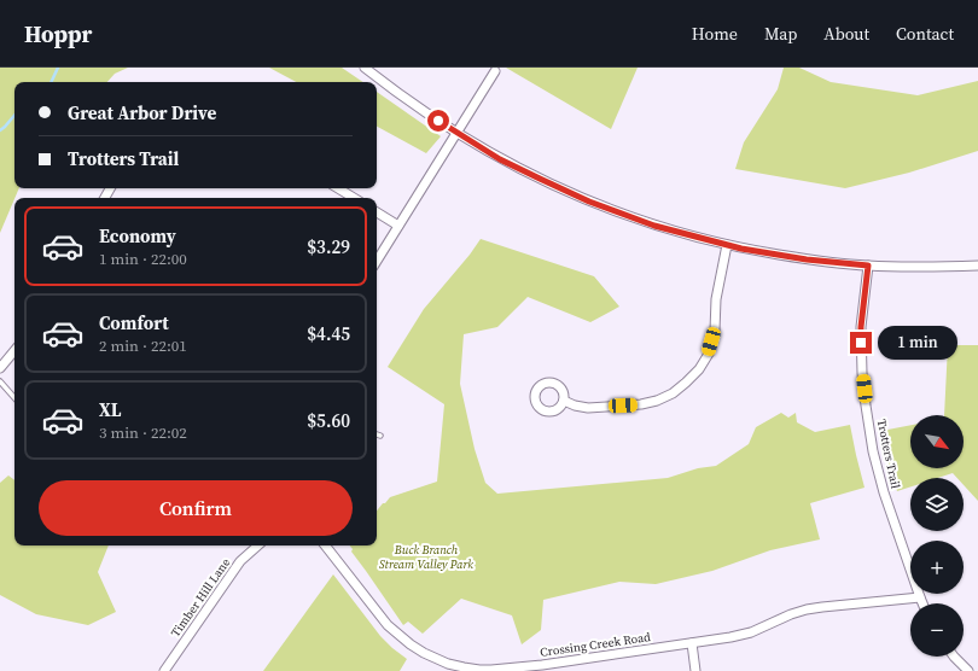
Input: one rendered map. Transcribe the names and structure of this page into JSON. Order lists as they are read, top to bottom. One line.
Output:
{"streets":{"street":["Trotters Trail","Timber Hill Lane","Crossing Creek Road"]},"crossings":[["Trotters Trail","Crossing Creek Road"]],"parks":["Buck Branch Stream Valley Park"],"north":"bottom right","page":{"header":"Hoppr","nav":["Home","Map","About","Contact"],"banner":["Great Arbor Drive","Trotters Trail"],"list":[{"name":"Economy","note":"1 min · 22:00","value":"$3.29"},{"name":"Comfort","note":"2 min · 22:01","value":"$4.45"},{"name":"XL","note":"3 min · 22:02","value":"$5.60"}],"bubble":"1 min","map_buttons":["+","−"],"buttons":"Confirm"}}
